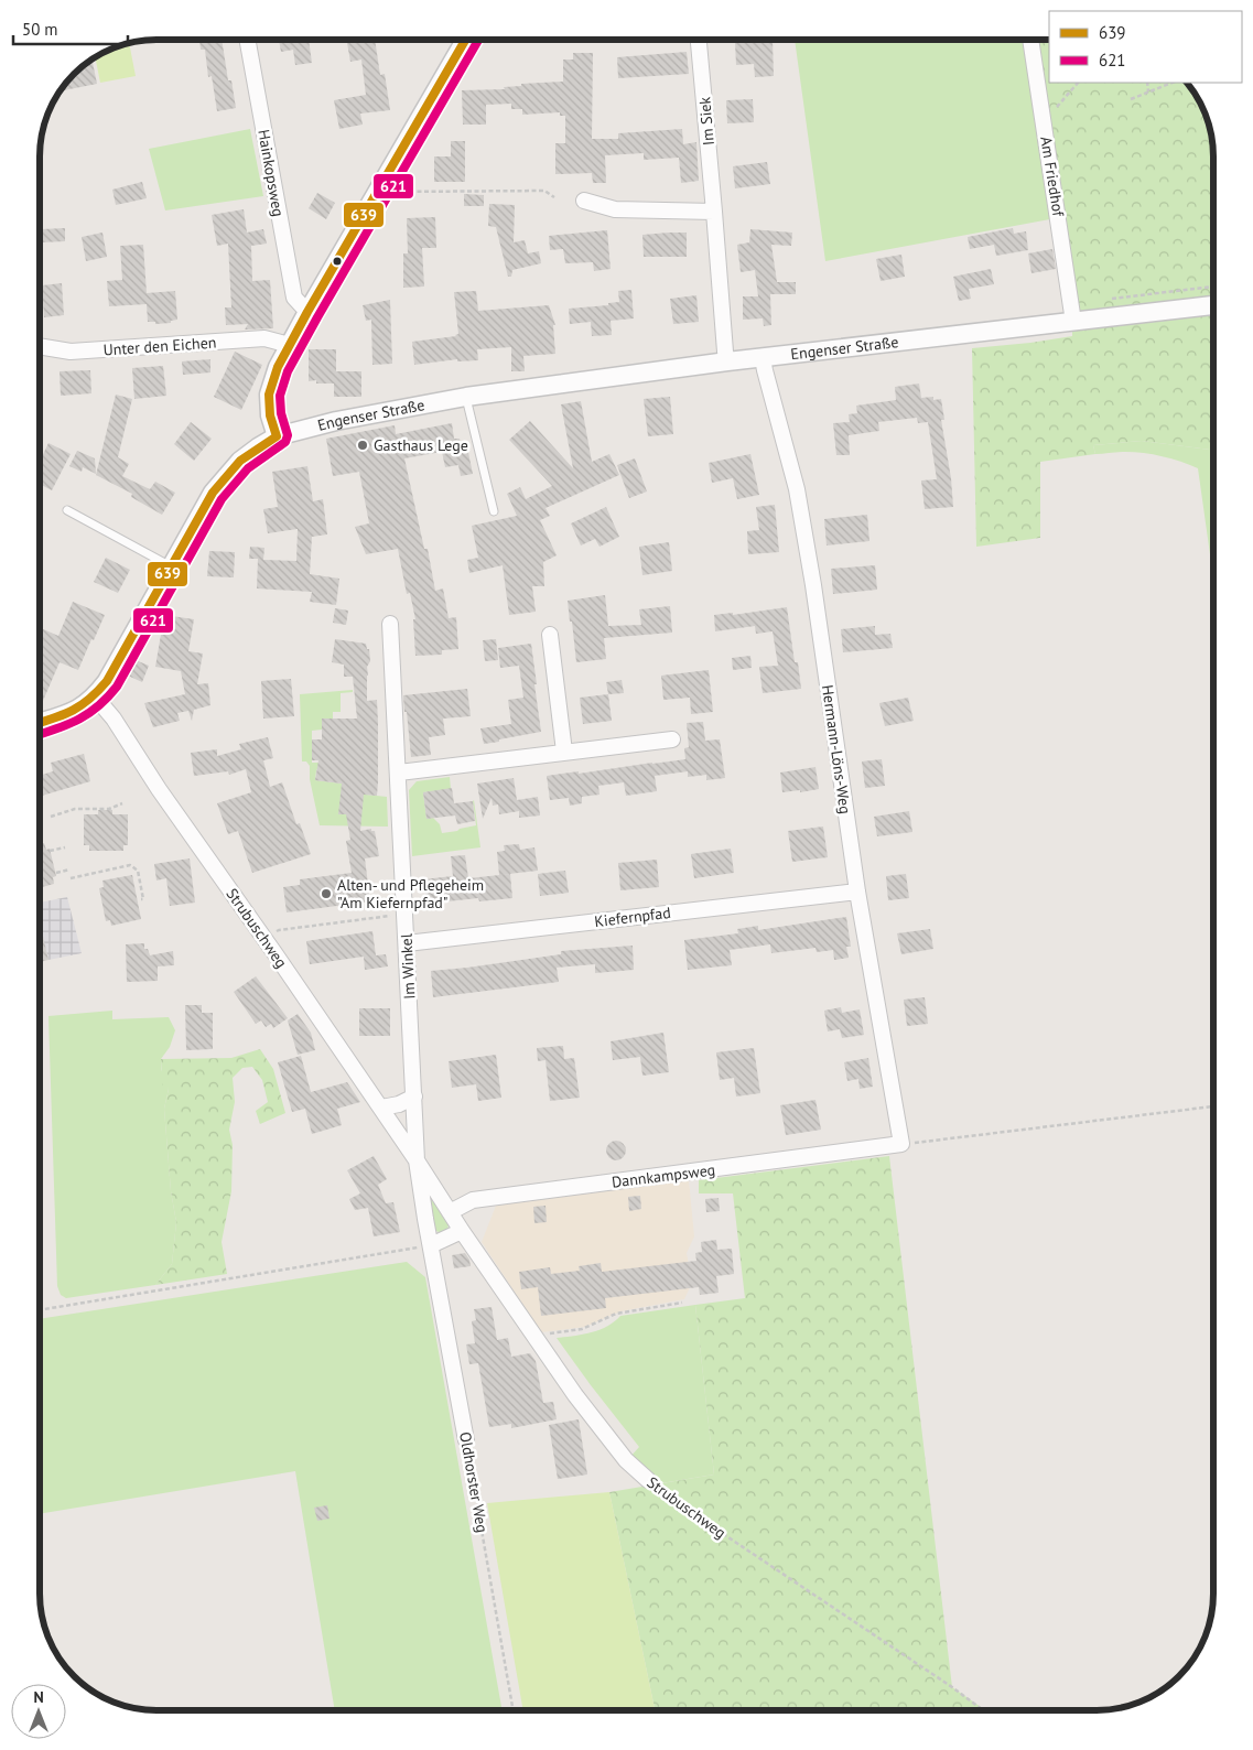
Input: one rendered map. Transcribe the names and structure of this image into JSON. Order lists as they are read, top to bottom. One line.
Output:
{"streets":{"street":["Im Siek","Hainkopsweg","Am Friedhof","Unter den Eichen","Engenser Straße","Hermann-Löns-Weg","Kiefernpfad","Strubuschweg","Im Winkel","Dannkampsweg","Oldhorster Weg"]},"crossings":[["Im Siek","Engenser Straße"],["Am Friedhof","Engenser Straße"],["Engenser Straße","Hermann-Löns-Weg"],["Engenser Straße","Strubuschweg"],["Hermann-Löns-Weg","Kiefernpfad"],["Hermann-Löns-Weg","Dannkampsweg"],["Kiefernpfad","Im Winkel"],["Strubuschweg","Im Winkel"],["Strubuschweg","Dannkampsweg"],["Strubuschweg","Oldhorster Weg"]],"places":["Gasthaus Lege","Alten- und Pflegeheim \"Am Kiefernpfad\""],"lines":["transit line 639","transit line 621"],"legend":["639","621"],"scale_bar":"50 m","north":"top"}
